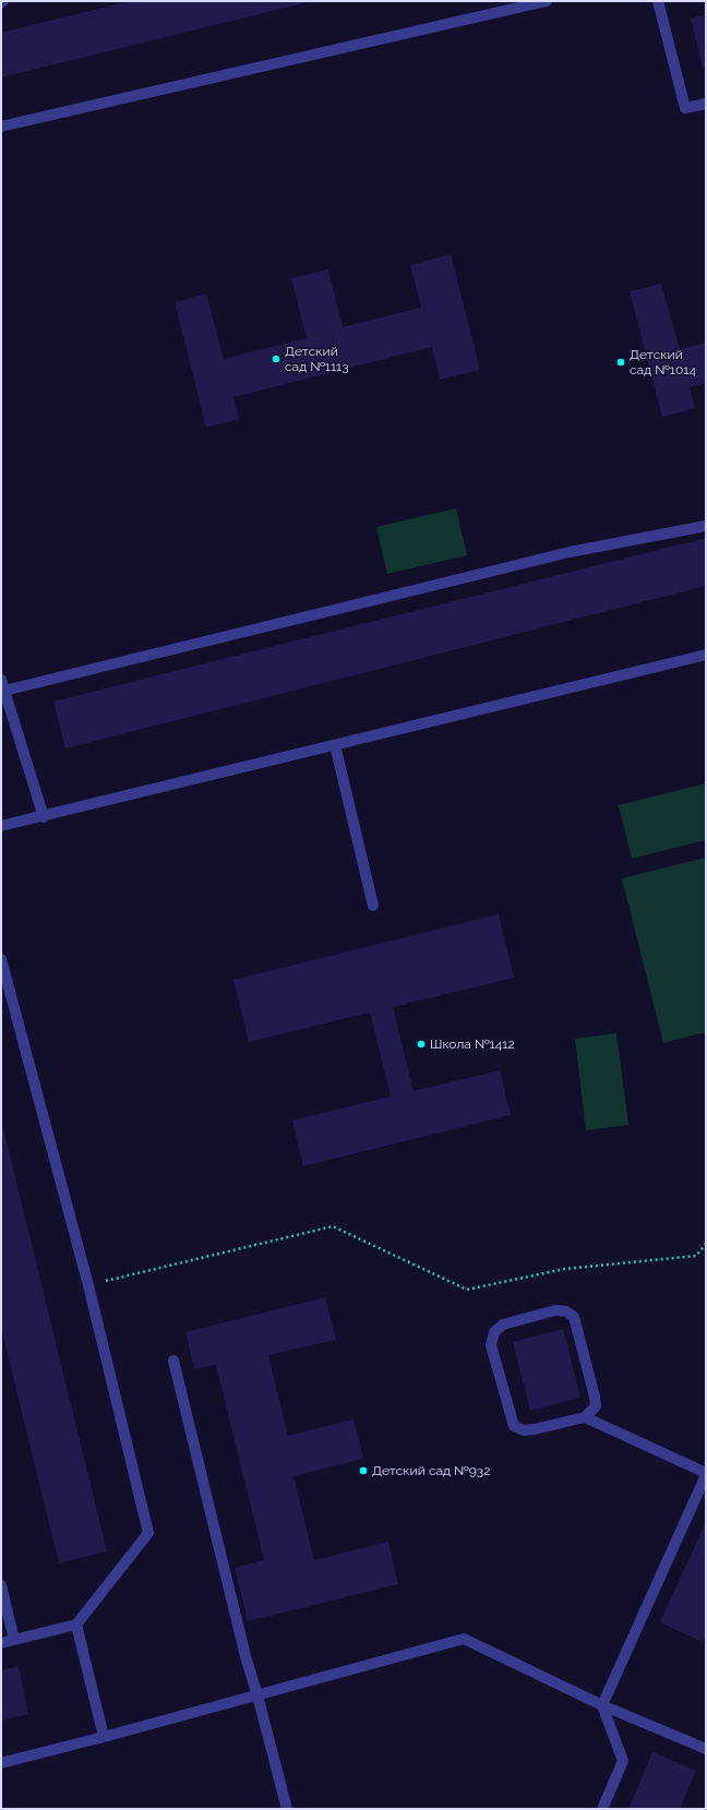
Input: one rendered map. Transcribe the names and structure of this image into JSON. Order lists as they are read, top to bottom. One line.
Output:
{"places":["Детский сад №1113","Детский сад №1014","Школа №1412","Детский сад №932"]}
